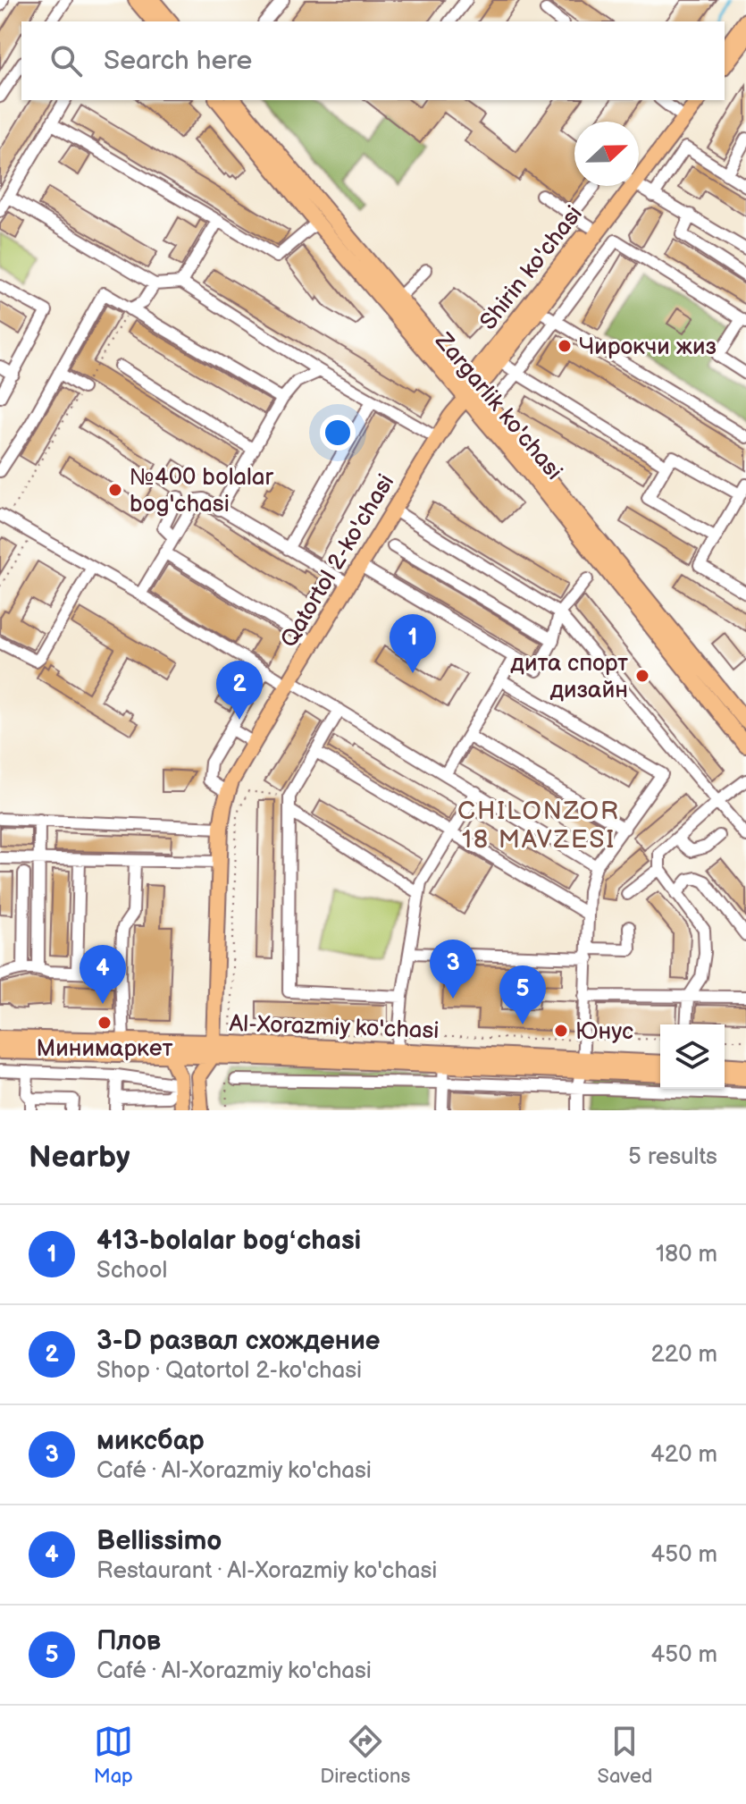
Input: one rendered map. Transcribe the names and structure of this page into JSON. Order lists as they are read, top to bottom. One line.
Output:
{"streets":{"main road":["Shirin ko'chasi","Zargarlik ko'chasi","Qatortol 2-ko'chasi","Al-Xorazmiy ko'chasi"]},"crossings":[["Shirin ko'chasi","Zargarlik ko'chasi"],["Shirin ko'chasi","Qatortol 2-ko'chasi"],["Zargarlik ko'chasi","Qatortol 2-ko'chasi"],["Qatortol 2-ko'chasi","Al-Xorazmiy ko'chasi"]],"districts":["CHILONZOR 18 MAVZESI"],"places":["Чирокчи жиз","№400 bolalar bog'chasi","дита спорт дизайн","Минимаркет","Юнус"],"north":"right","page":{"search":"Search here","pins":["1","2","3","4","5"],"heading":["Nearby","5 results"],"list":[{"mark":"1","name":"413-bolalar bogʻchasi","note":"School","value":"180 m"},{"mark":"2","name":"3-D развал схождение","note":"Shop · Qatortol 2-ko'chasi","value":"220 m"},{"mark":"3","name":"миксбар","note":"Café · Al-Xorazmiy ko'chasi","value":"420 m"},{"mark":"4","name":"Bellissimo","note":"Restaurant · Al-Xorazmiy ko'chasi","value":"450 m"},{"mark":"5","name":"Плов","note":"Café · Al-Xorazmiy ko'chasi","value":"450 m"}],"nav":["Map","Directions","Saved"]}}
